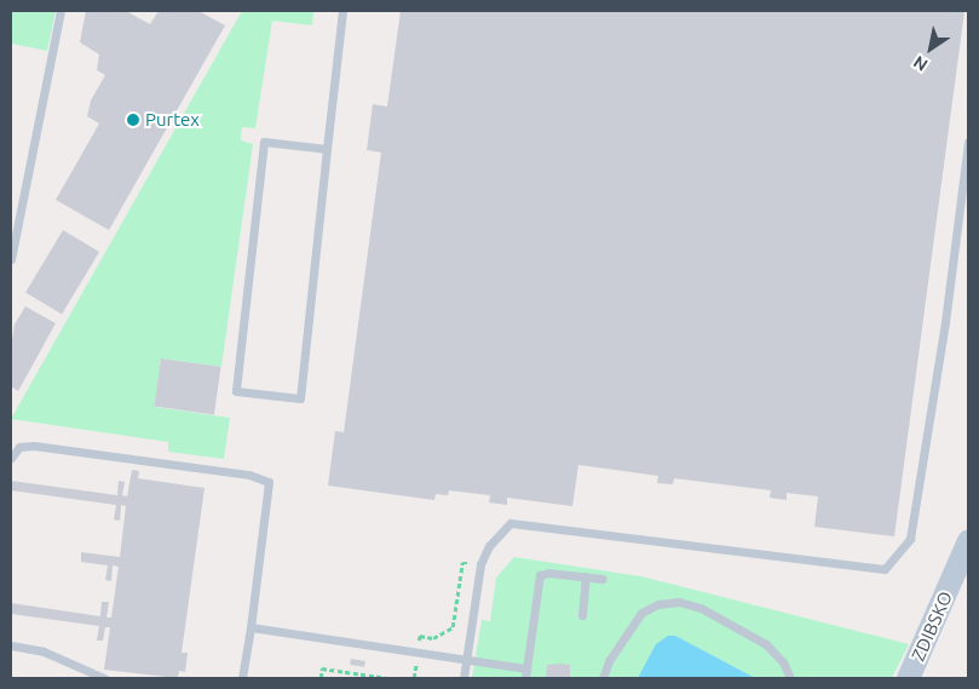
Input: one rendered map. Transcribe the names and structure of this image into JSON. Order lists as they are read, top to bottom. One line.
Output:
{"streets":{"main road":["ZDIBSKO"]},"places":["Purtex"],"north":"bottom left"}
